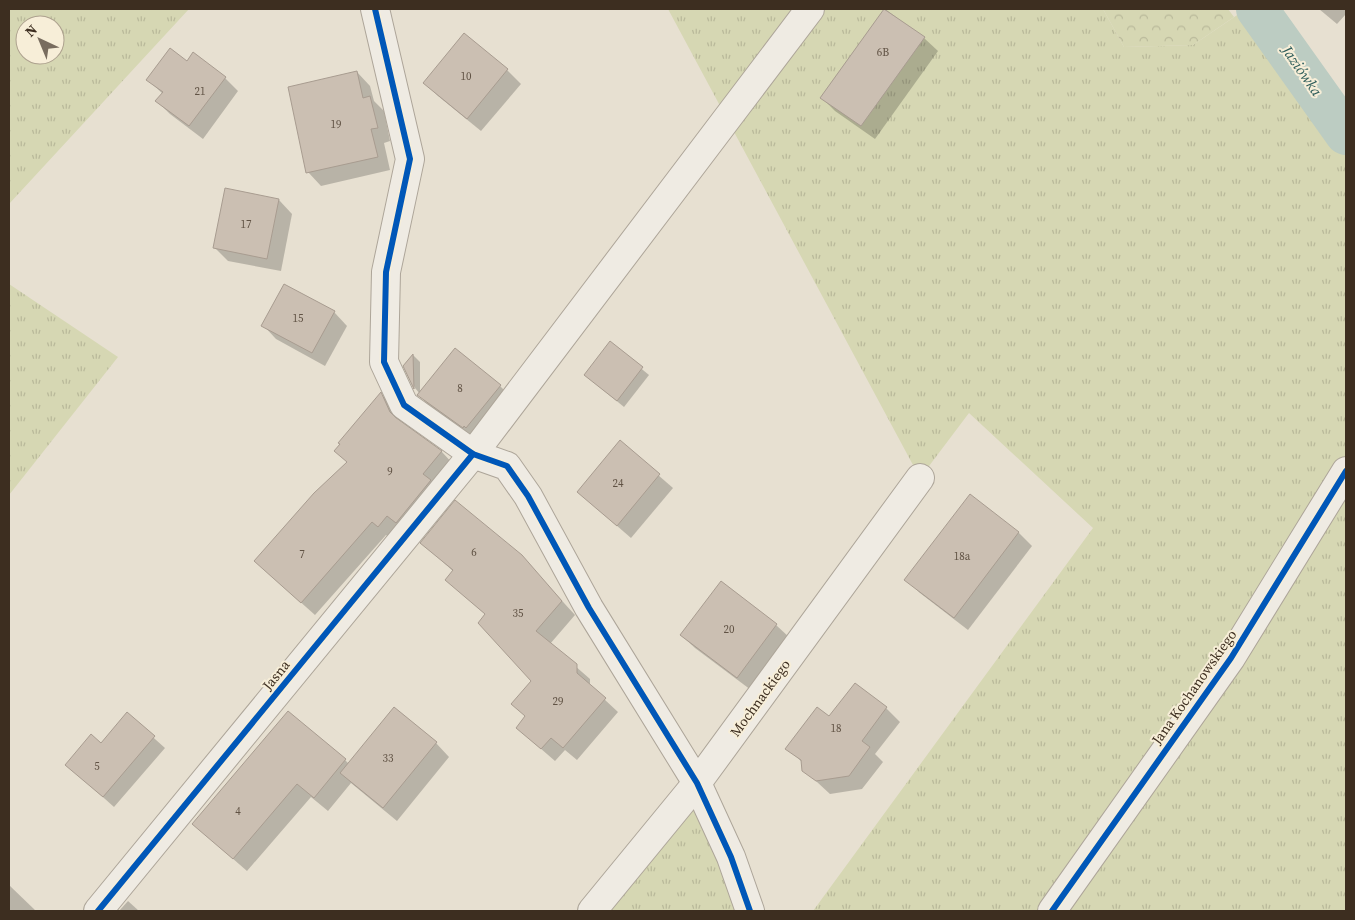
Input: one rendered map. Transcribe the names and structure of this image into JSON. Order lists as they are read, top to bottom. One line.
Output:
{"streets":{"street":["Jasna","Jana Kochanowskiego","Mochnackiego"]},"water":["Jaziówka"],"house_numbers":["6B","10","21","19","17","15","8","9","24","6","7","18a","35","20","29","18","33","5","4"],"north":"top left"}
